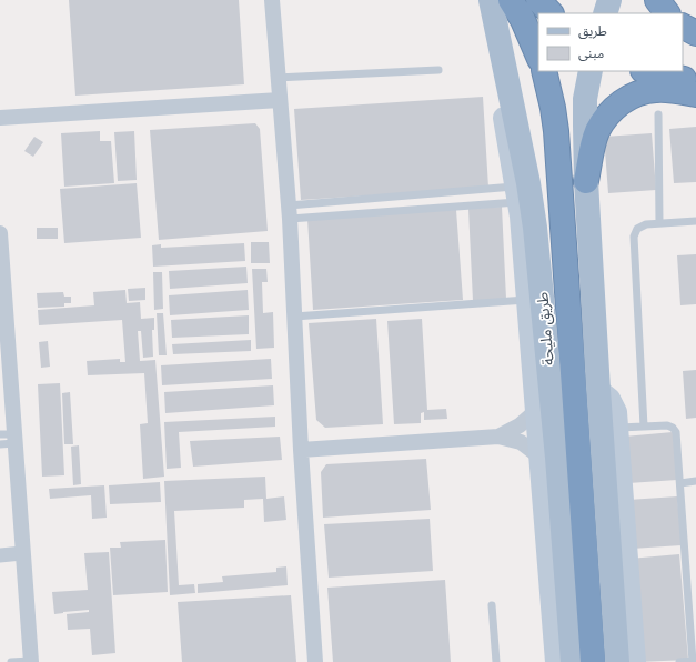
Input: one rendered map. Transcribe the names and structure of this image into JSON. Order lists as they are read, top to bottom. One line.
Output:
{"streets":{"main road":["طريق مليحة"]},"legend":["طريق","مبنى"]}
